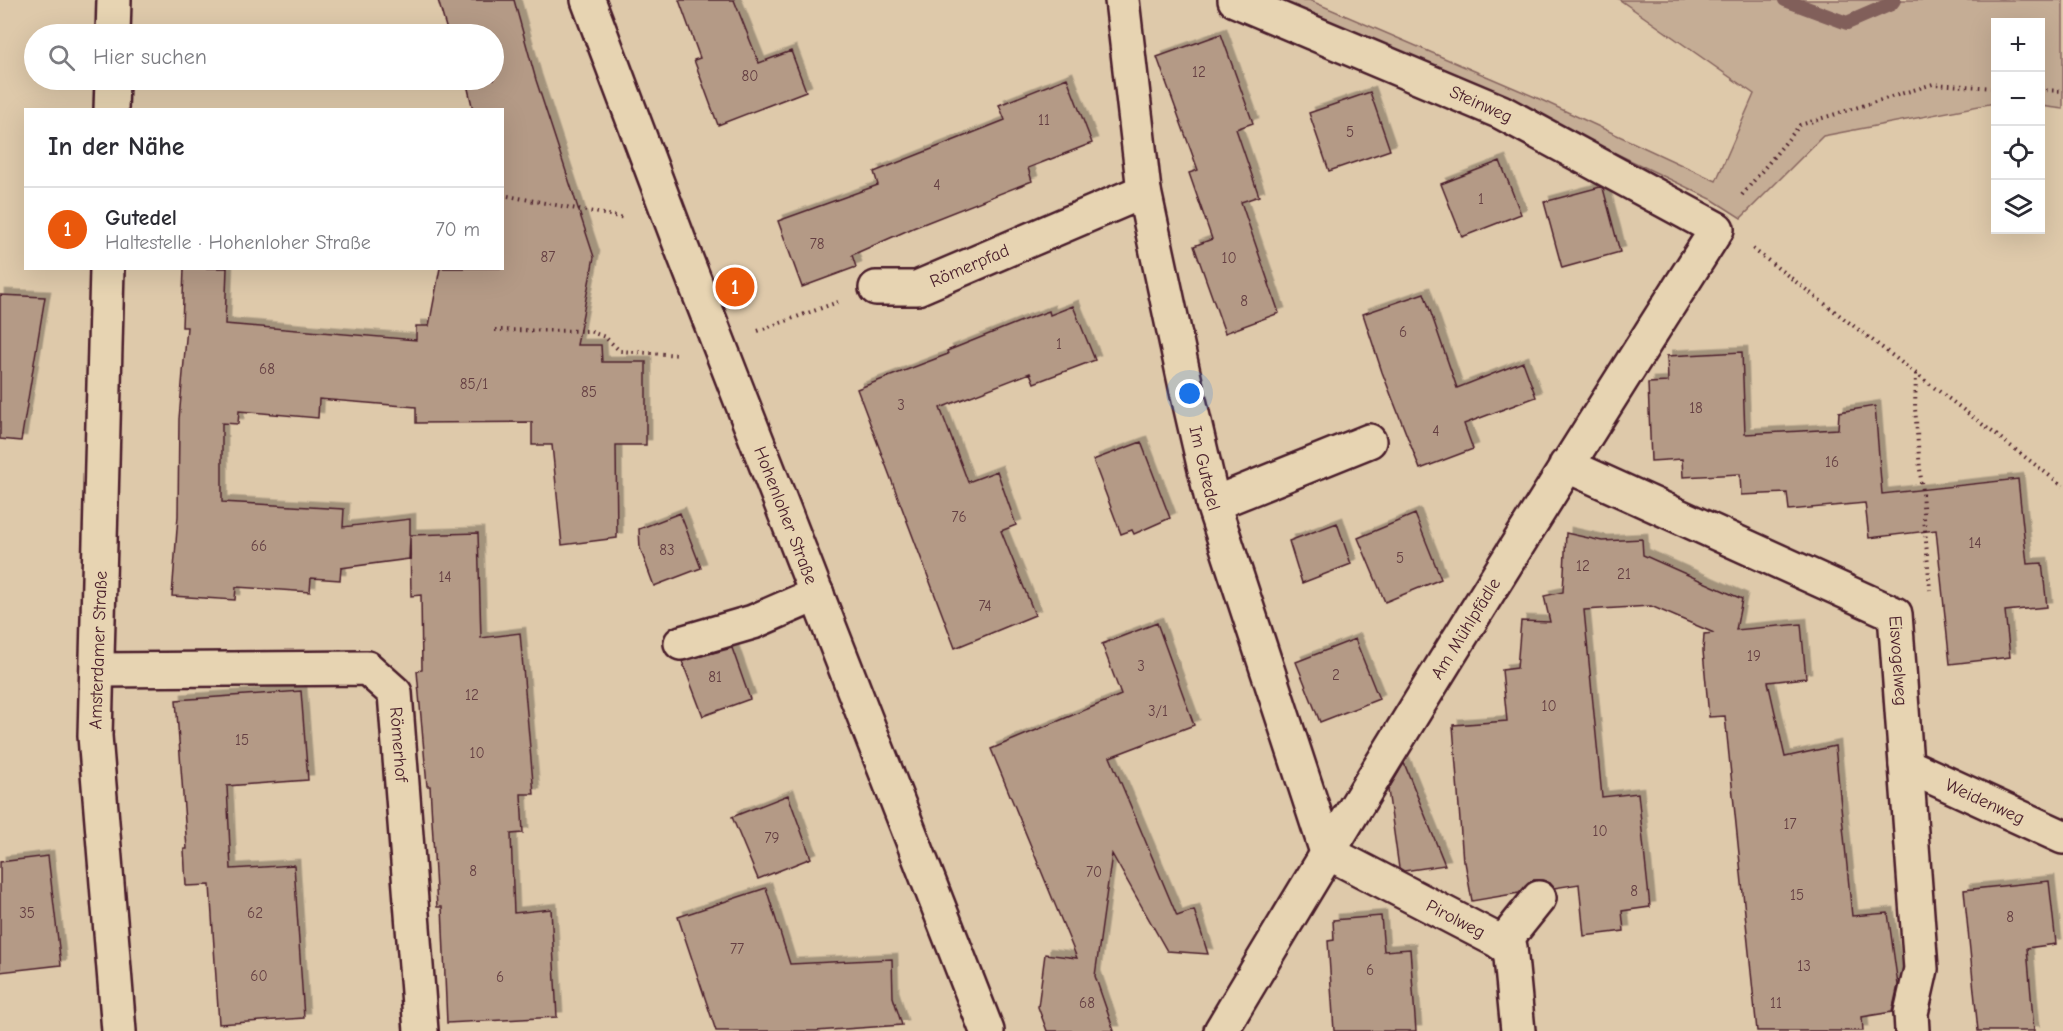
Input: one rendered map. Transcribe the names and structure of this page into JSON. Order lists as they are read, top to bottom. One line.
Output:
{"streets":{"street":["Steinweg","Römerpfad","Im Gutedel","Hohenloher Straße","Am Mühlpfädle","Amsterdamer Straße","Eisvogelweg","Römerhof","Weidenweg","Pirolweg"]},"crossings":[["Steinweg","Am Mühlpfädle"],["Römerpfad","Im Gutedel"],["Im Gutedel","Am Mühlpfädle"],["Im Gutedel","Pirolweg"],["Am Mühlpfädle","Eisvogelweg"],["Am Mühlpfädle","Pirolweg"],["Amsterdamer Straße","Römerhof"],["Eisvogelweg","Weidenweg"]],"house_numbers":["12","80","11","5","4","1","78","87","10","8","6","1","68","85/1","85","3","18","4","16","76","14","66","83","5","12","21","14","74","19","3","2","81","12","10","3/1","15","10","17","10","79","8","70","8","15","35","62","8","77","13","6","60","6","68","11"],"page":{"map_buttons":["+","−"],"search":"Hier suchen","heading":"In der Nähe","list":[{"mark":"1","name":"Gutedel","note":"Haltestelle · Hohenloher Straße","value":"70 m"}],"pins":"1"}}
